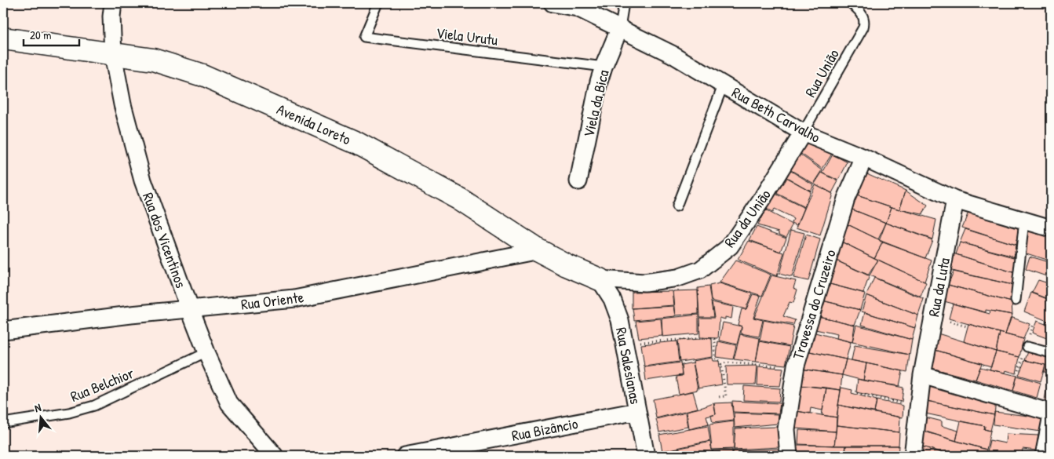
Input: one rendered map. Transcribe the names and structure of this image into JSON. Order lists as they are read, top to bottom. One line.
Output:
{"streets":{"street":["Viela da Bica","Rua Beth Carvalho","Avenida Loreto","Rua da União","Rua dos Vicentinos","Rua da Luta","Rua Oriente","Travessa do Cruzeiro","Rua Salesianas","Rua Bizâncio"],"lane":["Viela Urutu","Rua União","Rua Belchior"]},"crossings":[["Viela Urutu","Viela da Bica"],["Rua União","Rua Beth Carvalho"],["Rua União","Rua da União"],["Viela da Bica","Rua Beth Carvalho"],["Rua Beth Carvalho","Rua da União"],["Rua Beth Carvalho","Rua da Luta"],["Rua Beth Carvalho","Travessa do Cruzeiro"],["Avenida Loreto","Rua da União"],["Avenida Loreto","Rua dos Vicentinos"],["Avenida Loreto","Rua Oriente"],["Avenida Loreto","Rua Salesianas"],["Rua da União","Rua Salesianas"],["Rua dos Vicentinos","Rua Oriente"],["Rua dos Vicentinos","Rua Belchior"],["Rua Salesianas","Rua Bizâncio"]],"scale_bar":"20 m","north":"top"}
